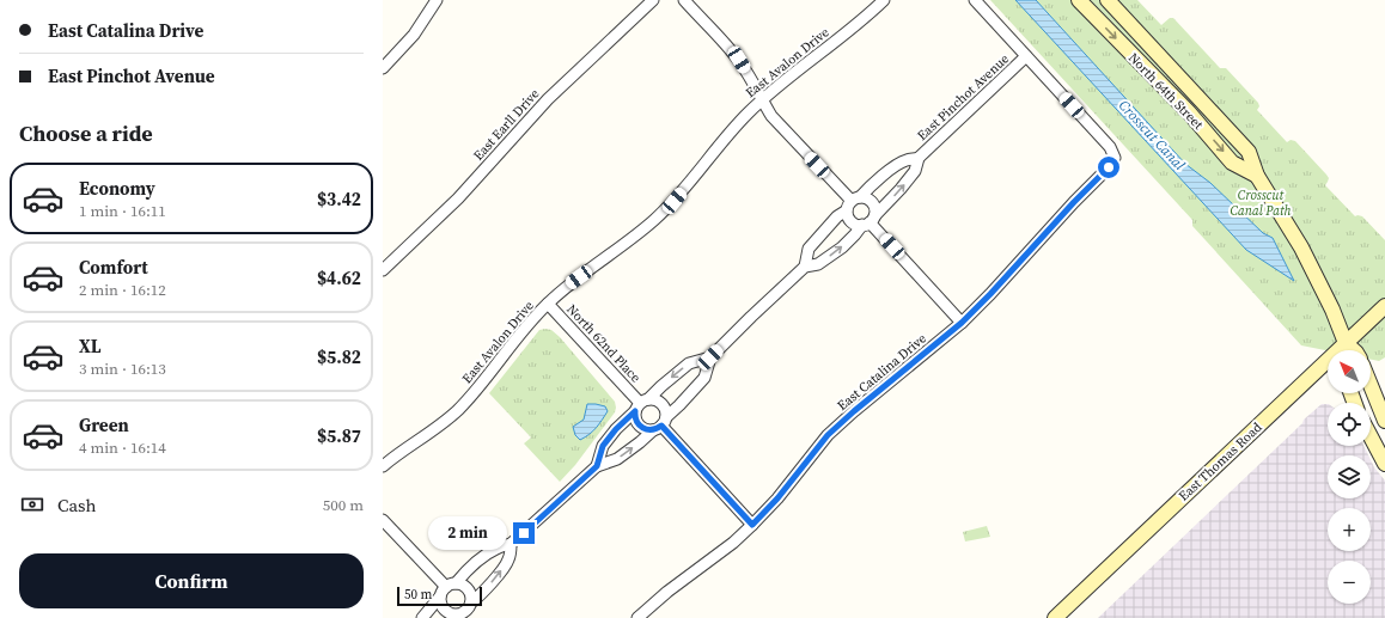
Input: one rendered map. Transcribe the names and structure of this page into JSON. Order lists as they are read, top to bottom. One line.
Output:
{"streets":{"main road":["North 64th Street","East Thomas Road"],"street":["East Avalon Drive","East Pinchot Avenue","East Earll Drive","North 62nd Place","East Catalina Drive"]},"crossings":[["East Avalon Drive","North 62nd Place"],["North 64th Street","East Thomas Road"],["East Pinchot Avenue","North 62nd Place"],["East Pinchot Avenue","East Catalina Drive"]],"water":["Crosscut Canal"],"parks":["Crosscut Canal Path"],"scale_bar":"50 m","north":"top left","page":{"banner":["East Catalina Drive","East Pinchot Avenue"],"heading":"Choose a ride","list":[{"name":"Economy","note":"1 min · 16:11","value":"$3.42"},{"name":"Comfort","note":"2 min · 16:12","value":"$4.62"},{"name":"XL","note":"3 min · 16:13","value":"$5.82"},{"name":"Green","note":"4 min · 16:14","value":"$5.87"}],"map_buttons":["+","−"],"pay":["Cash","500 m"],"bubble":"2 min","buttons":"Confirm","scale":"50 m"}}
